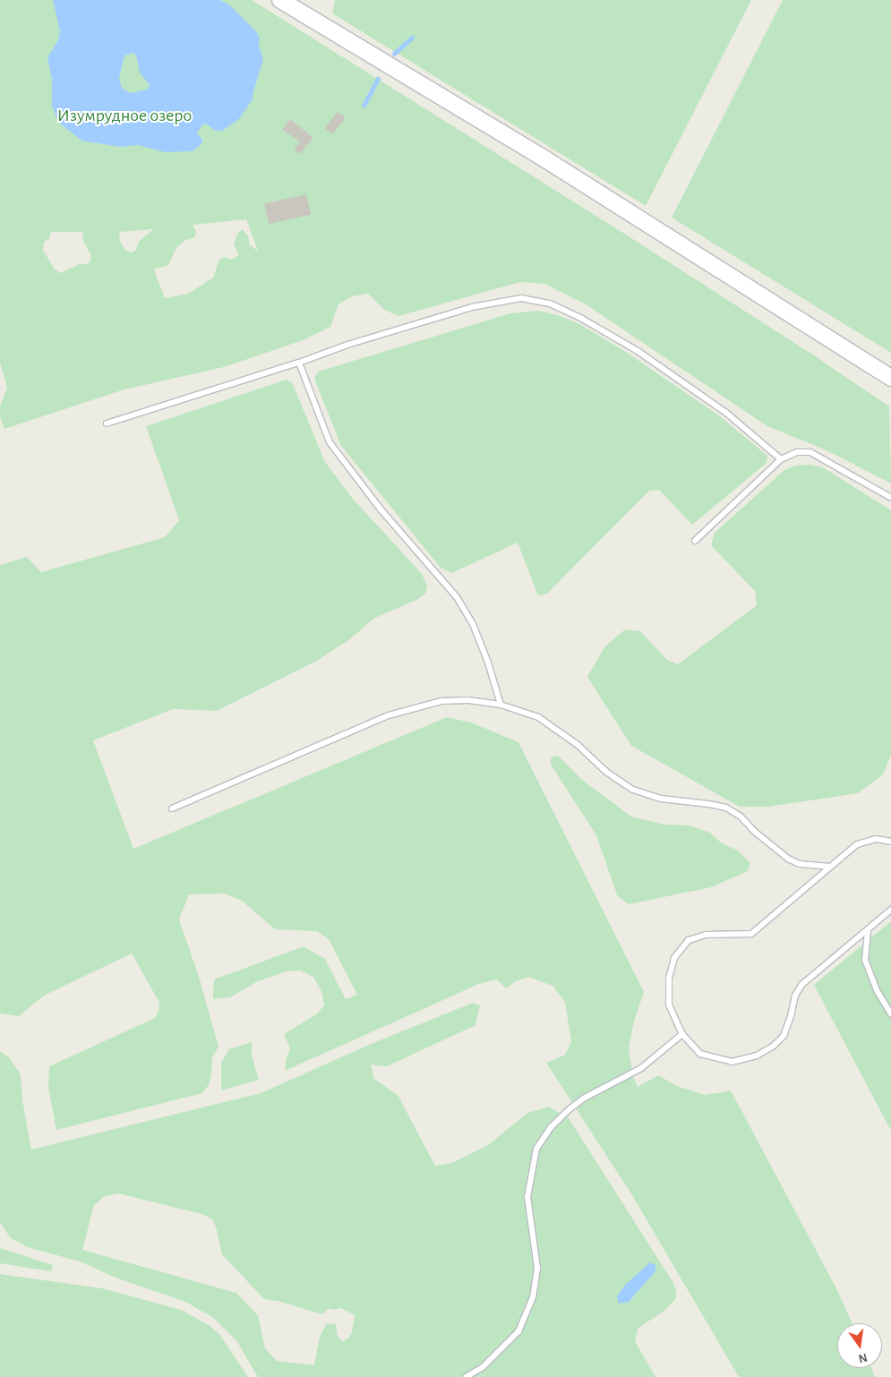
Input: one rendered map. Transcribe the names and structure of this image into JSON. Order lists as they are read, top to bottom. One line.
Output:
{"parks":["Изумрудное озеро"],"north":"bottom"}
